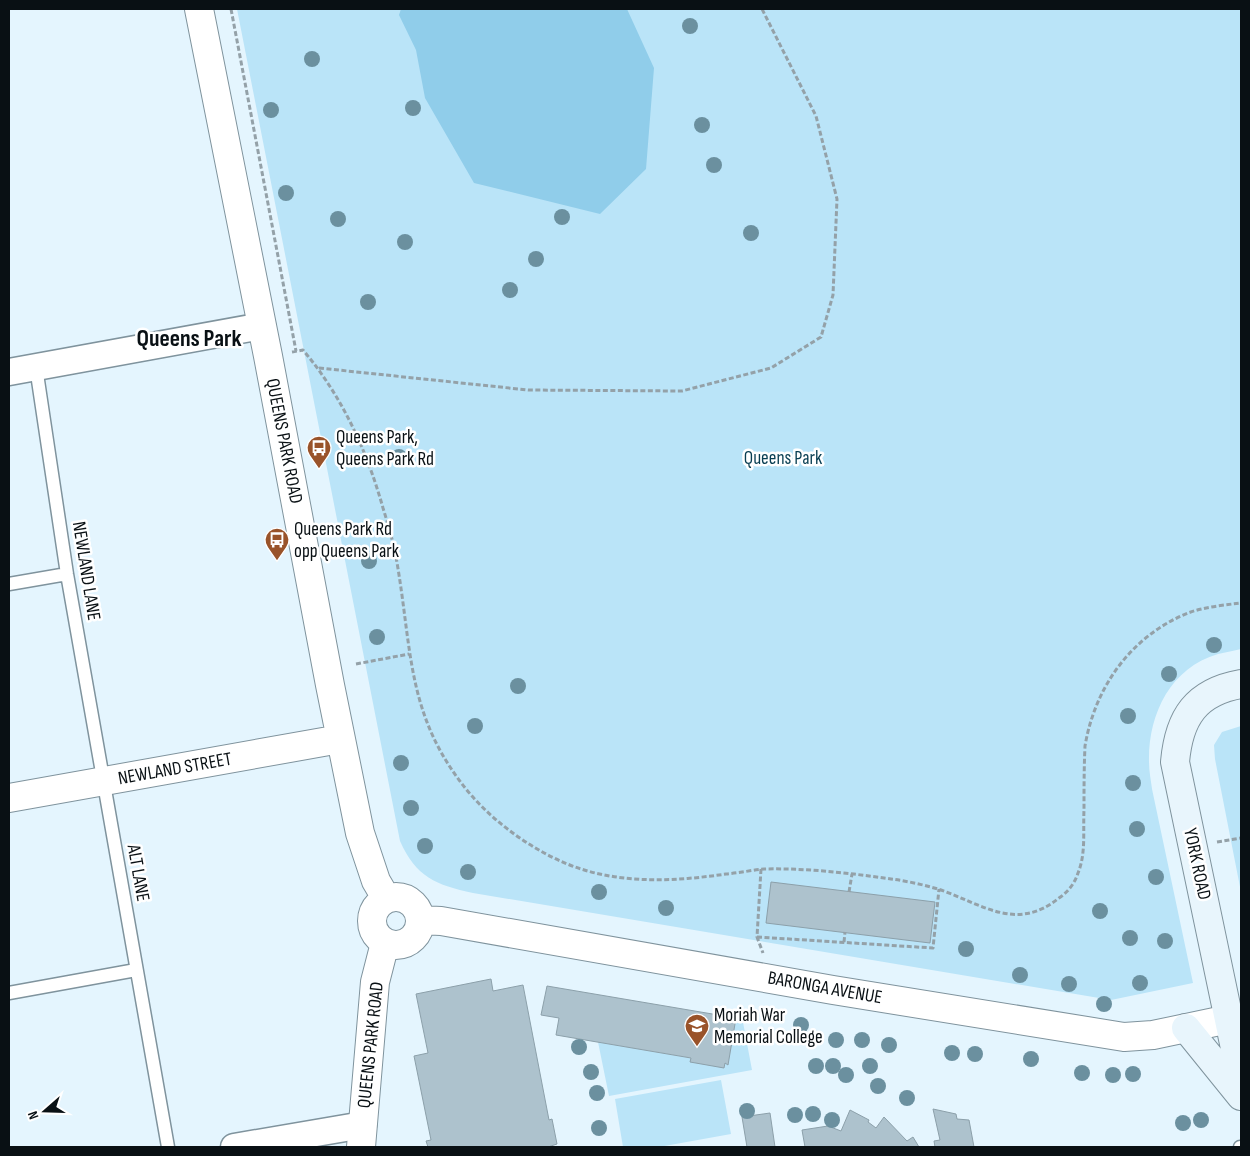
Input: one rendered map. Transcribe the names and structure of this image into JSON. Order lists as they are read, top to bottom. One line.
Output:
{"streets":{"main road":["YORK ROAD"],"street":["QUEENS PARK ROAD","NEWLAND STREET","BARONGA AVENUE"],"lane":["NEWLAND LANE","ALT LANE"]},"crossings":[["QUEENS PARK ROAD","NEWLAND STREET"],["QUEENS PARK ROAD","BARONGA AVENUE"],["NEWLAND LANE","NEWLAND STREET"],["NEWLAND LANE","ALT LANE"],["NEWLAND STREET","ALT LANE"],["YORK ROAD","BARONGA AVENUE"]],"districts":["Queens Park"],"parks":["Queens Park"],"places":{"bus stop":["Queens Park, Queens Park Rd","Queens Park Rd opp Queens Park"],"school or university":["Moriah War Memorial College"]},"north":"left"}
